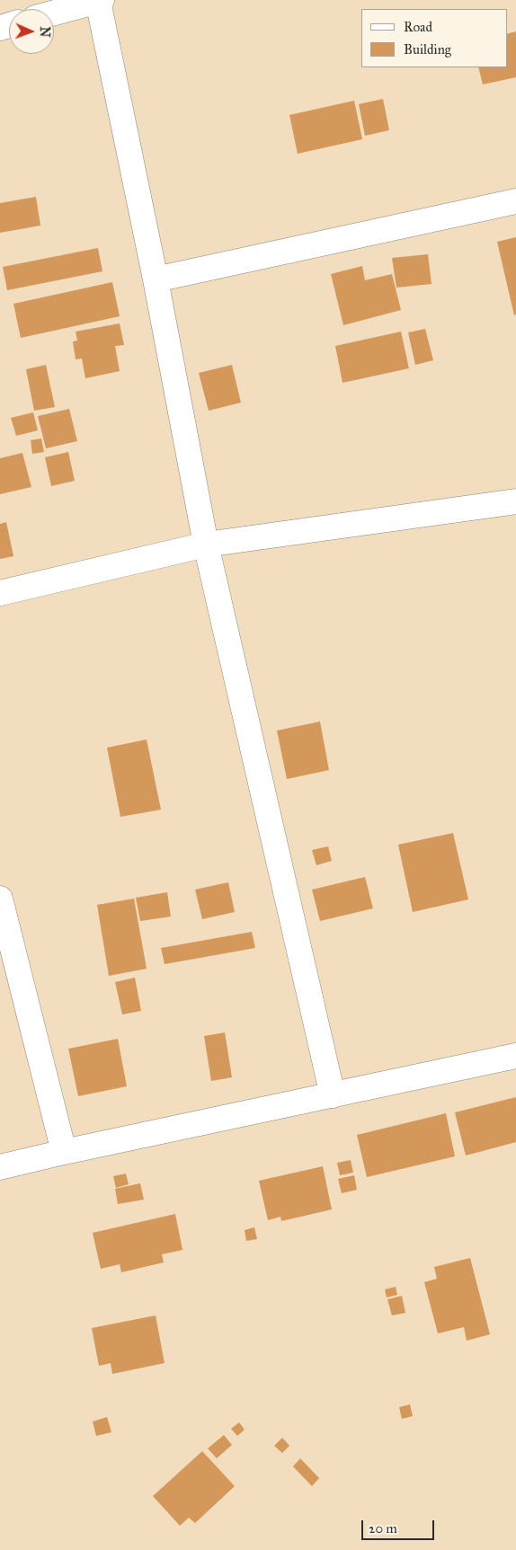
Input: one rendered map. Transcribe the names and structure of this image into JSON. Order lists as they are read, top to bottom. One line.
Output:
{"legend":["Road","Building"],"scale_bar":"20 m","north":"right"}
